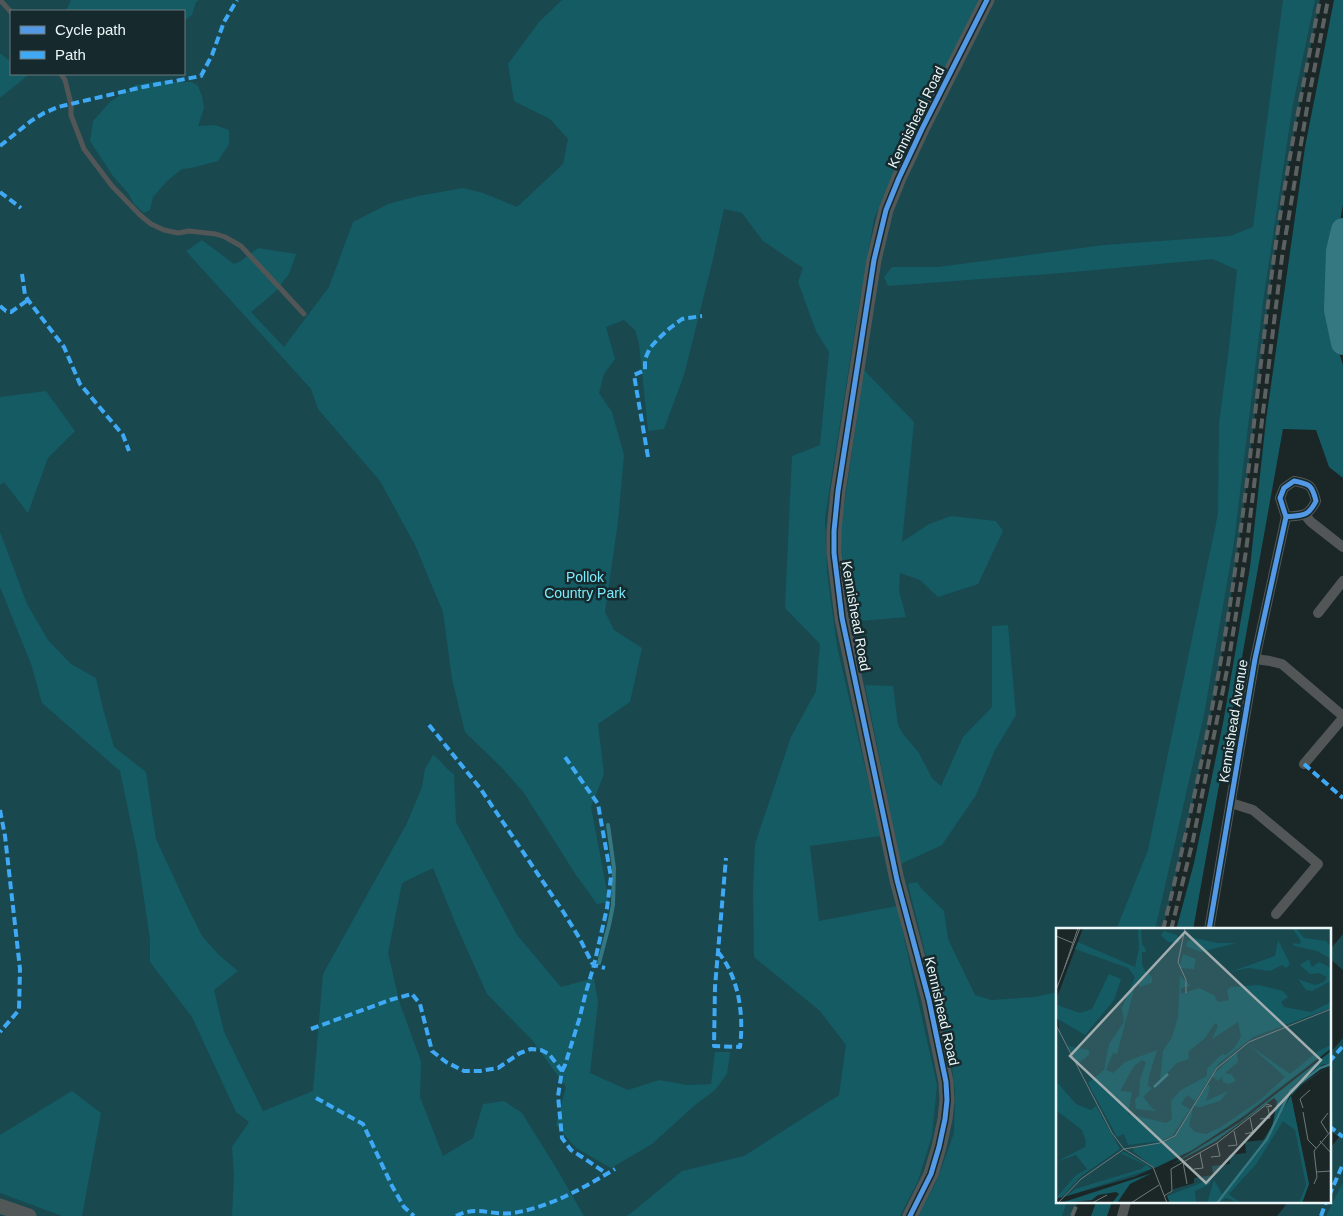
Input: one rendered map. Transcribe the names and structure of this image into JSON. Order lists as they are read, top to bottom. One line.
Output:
{"streets":{"street":["Kennishead Road","Kennishead Avenue"]},"parks":["Pollok Country Park"],"legend":["Cycle path","Path"]}
